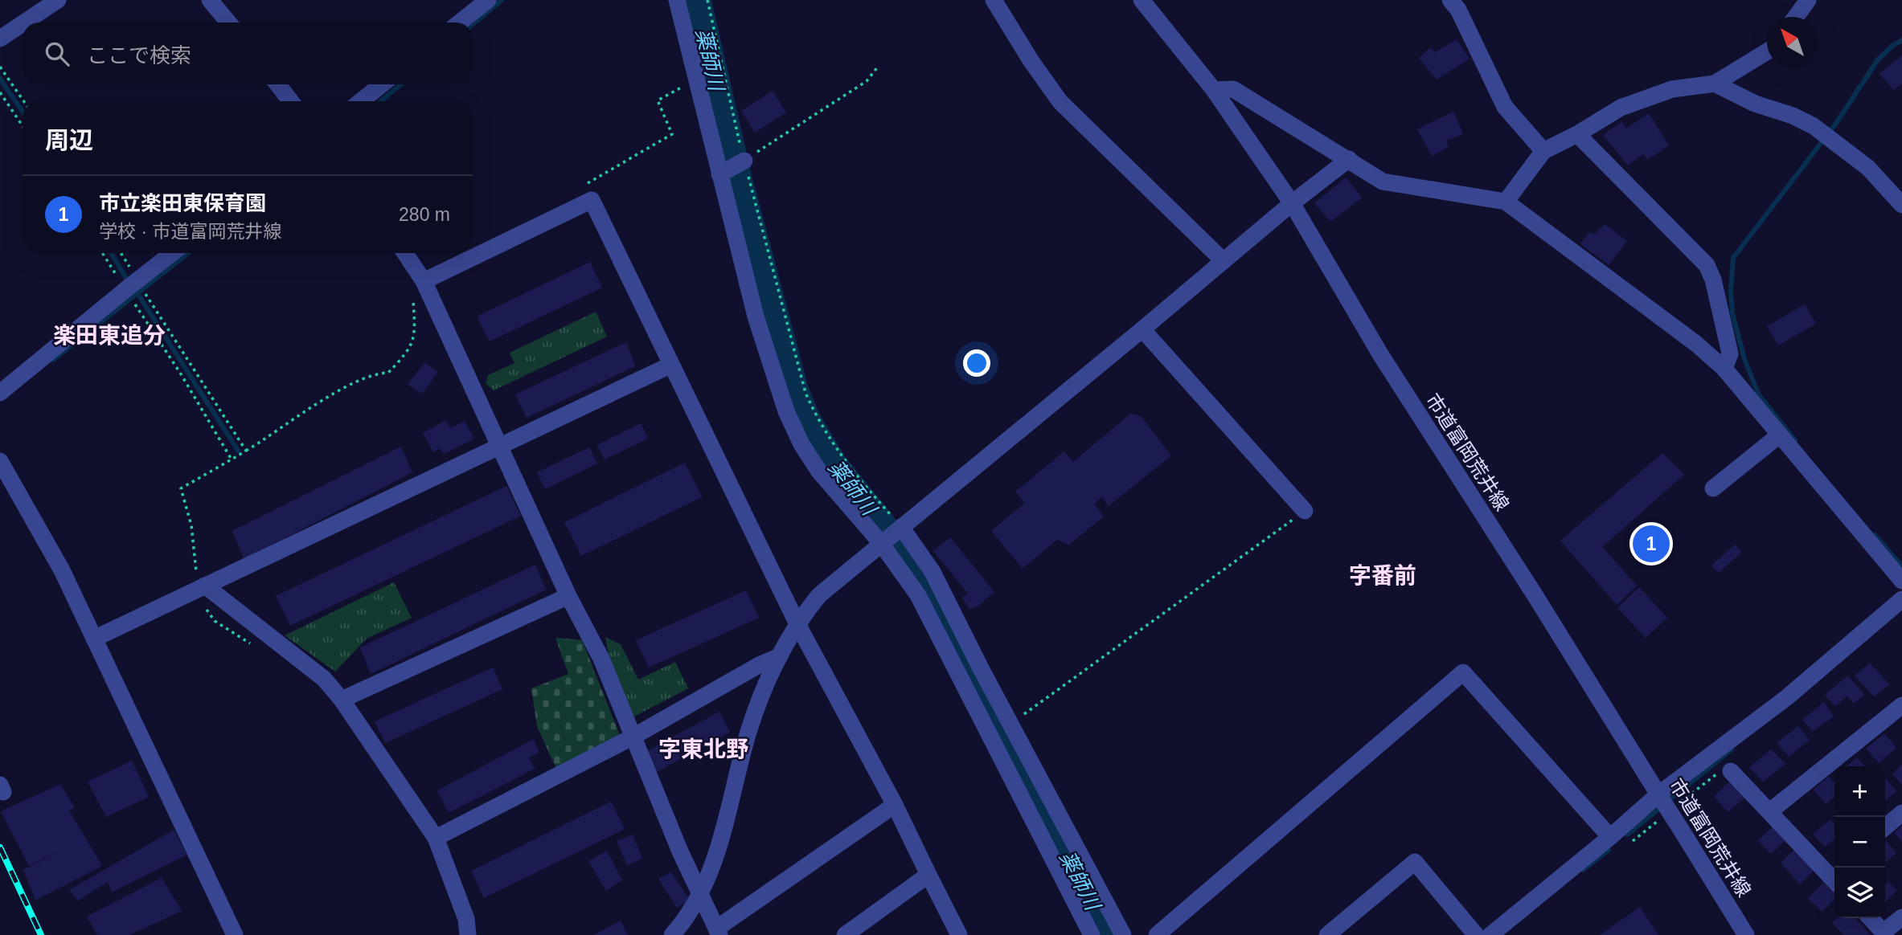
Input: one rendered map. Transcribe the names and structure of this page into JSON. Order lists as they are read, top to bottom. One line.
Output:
{"streets":{"street":["市道富岡荒井線"]},"districts":["楽田東追分","字番前","字東北野"],"water":["薬師川"],"north":"top left","page":{"search":"ここで検索","heading":"周辺","list":[{"mark":"1","name":"市立楽田東保育園","note":"学校 · 市道富岡荒井線","value":"280 m"}],"pins":"1","map_buttons":["+","−"]}}
